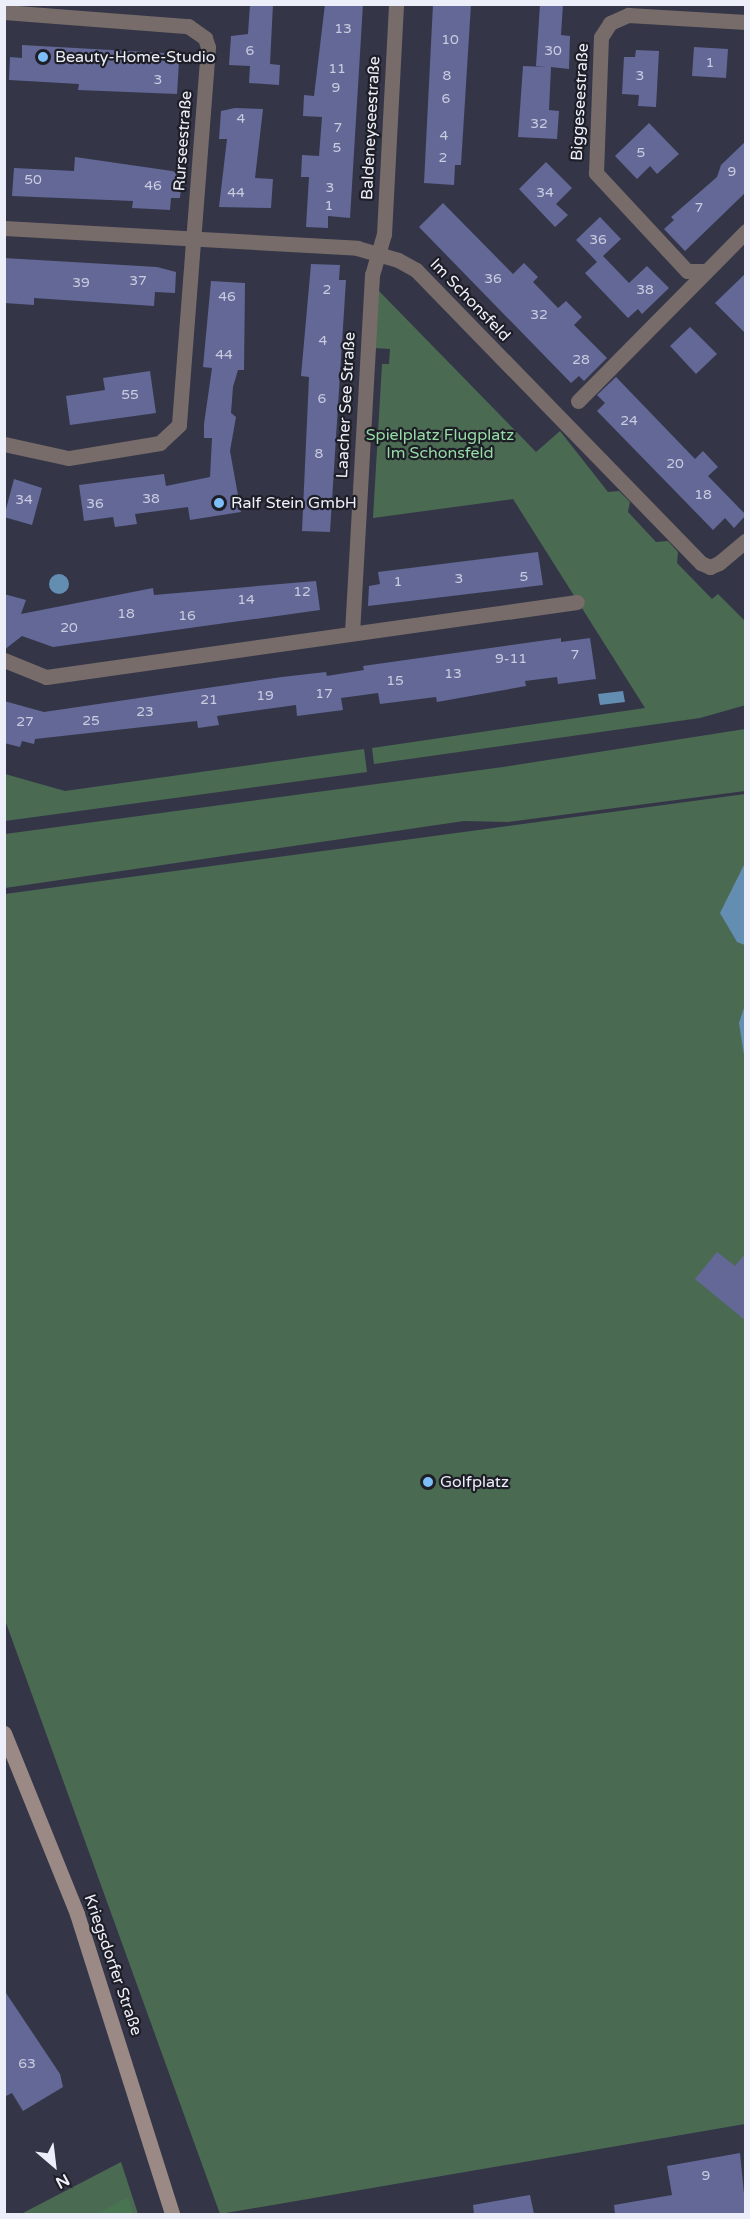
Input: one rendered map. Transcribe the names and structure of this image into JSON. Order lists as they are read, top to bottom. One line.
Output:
{"streets":{"main road":["Kriegsdorfer Straße"],"street":["Biggeseestraße","Baldeneyseestraße","Rurseestraße","Im Schonsfeld","Laacher See Straße"]},"crossings":[["Baldeneyseestraße","Im Schonsfeld"],["Baldeneyseestraße","Laacher See Straße"],["Rurseestraße","Im Schonsfeld"],["Im Schonsfeld","Laacher See Straße"]],"parks":["Spielplatz Flugplatz Im Schonsfeld"],"places":["Beauty-Home-Studio","Ralf Stein GmbH","Golfplatz"],"house_numbers":["13","10","6","30","1","11","8","3","3","9","6","4","32","7","4","5","5","2","9","50","46","3","44","34","1","7","36","36","37","39","2","38","46","32","4","44","28","55","6","24","8","20","18","38","34","36","5","3","1","12","14","18","16","20","7","9-11","13","15","17","19","21","23","25","27","63","9"],"north":"bottom right"}
